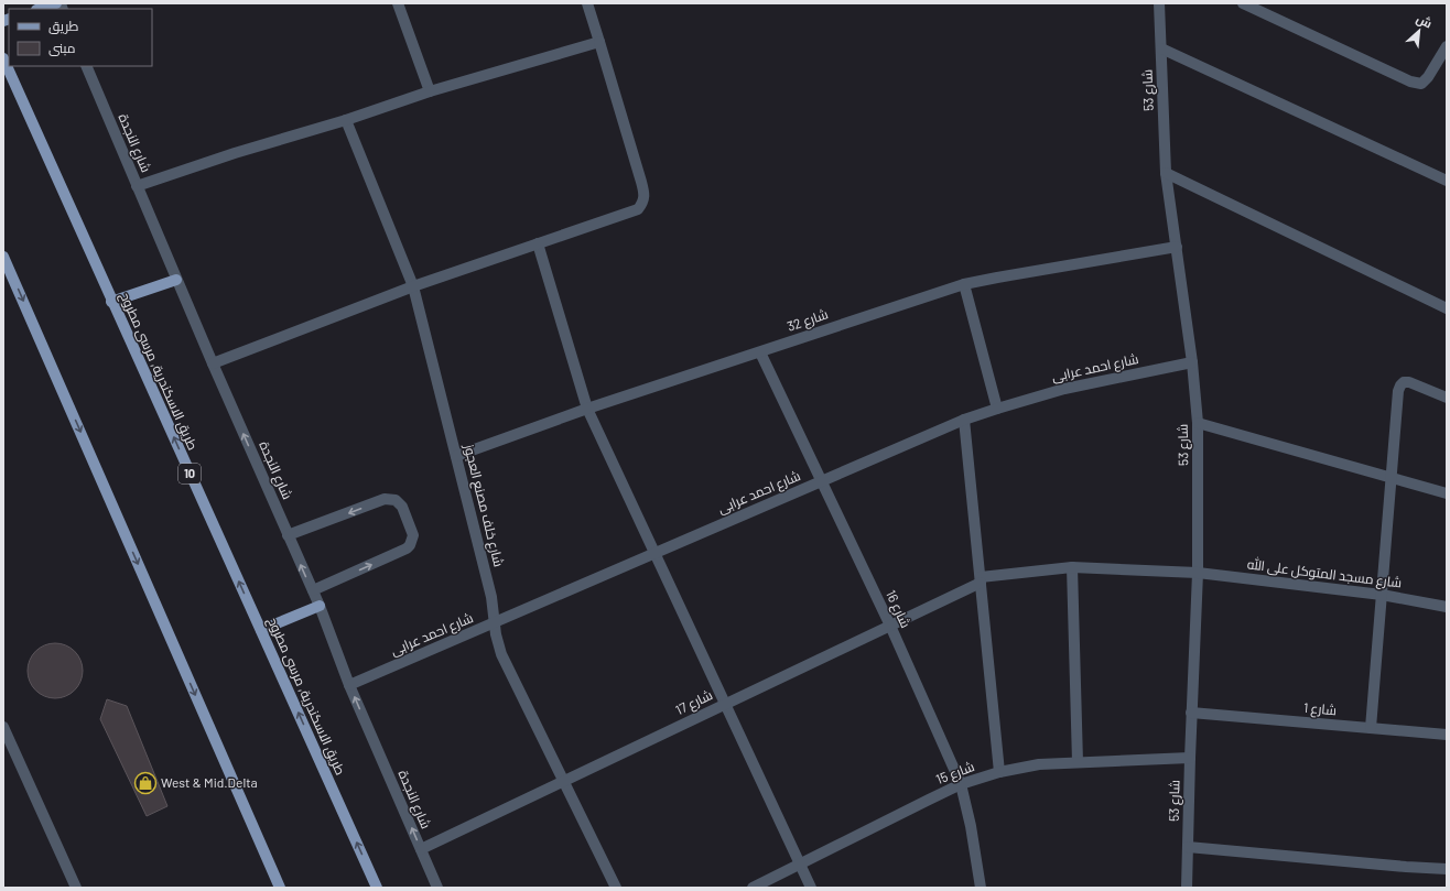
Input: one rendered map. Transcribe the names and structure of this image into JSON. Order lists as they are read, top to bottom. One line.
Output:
{"streets":{"main road":["طريق الاسكندرية, مرسى مطروح","10"],"street":["شارع 53","شارع النجدة","شارع 32","شارع احمد عرابى","شارع خلف مصنع العجوز","شارع مسجد المتوكل على الله","شارع 16","شارع 17","شارع 1","شارع 15"]},"crossings":[["شارع 53","شارع 32"],["شارع 53","شارع احمد عرابى"],["شارع 53","شارع مسجد المتوكل على الله"],["شارع 53","شارع 1"],["شارع 53","شارع 15"],["شارع النجدة","شارع احمد عرابى"],["شارع النجدة","شارع 17"],["شارع 32","شارع خلف مصنع العجوز"],["شارع 32","شارع 16"],["شارع احمد عرابى","شارع خلف مصنع العجوز"],["شارع احمد عرابى","شارع 16"],["شارع خلف مصنع العجوز","شارع 17"],["شارع مسجد المتوكل على الله","شارع 17"],["شارع 16","شارع 17"],["شارع 16","شارع 15"]],"one_way":["شارع النجدة"],"places":{"shop":["West & Mid.Delta"]},"legend":["طريق","مبنى"],"north":"top right"}
